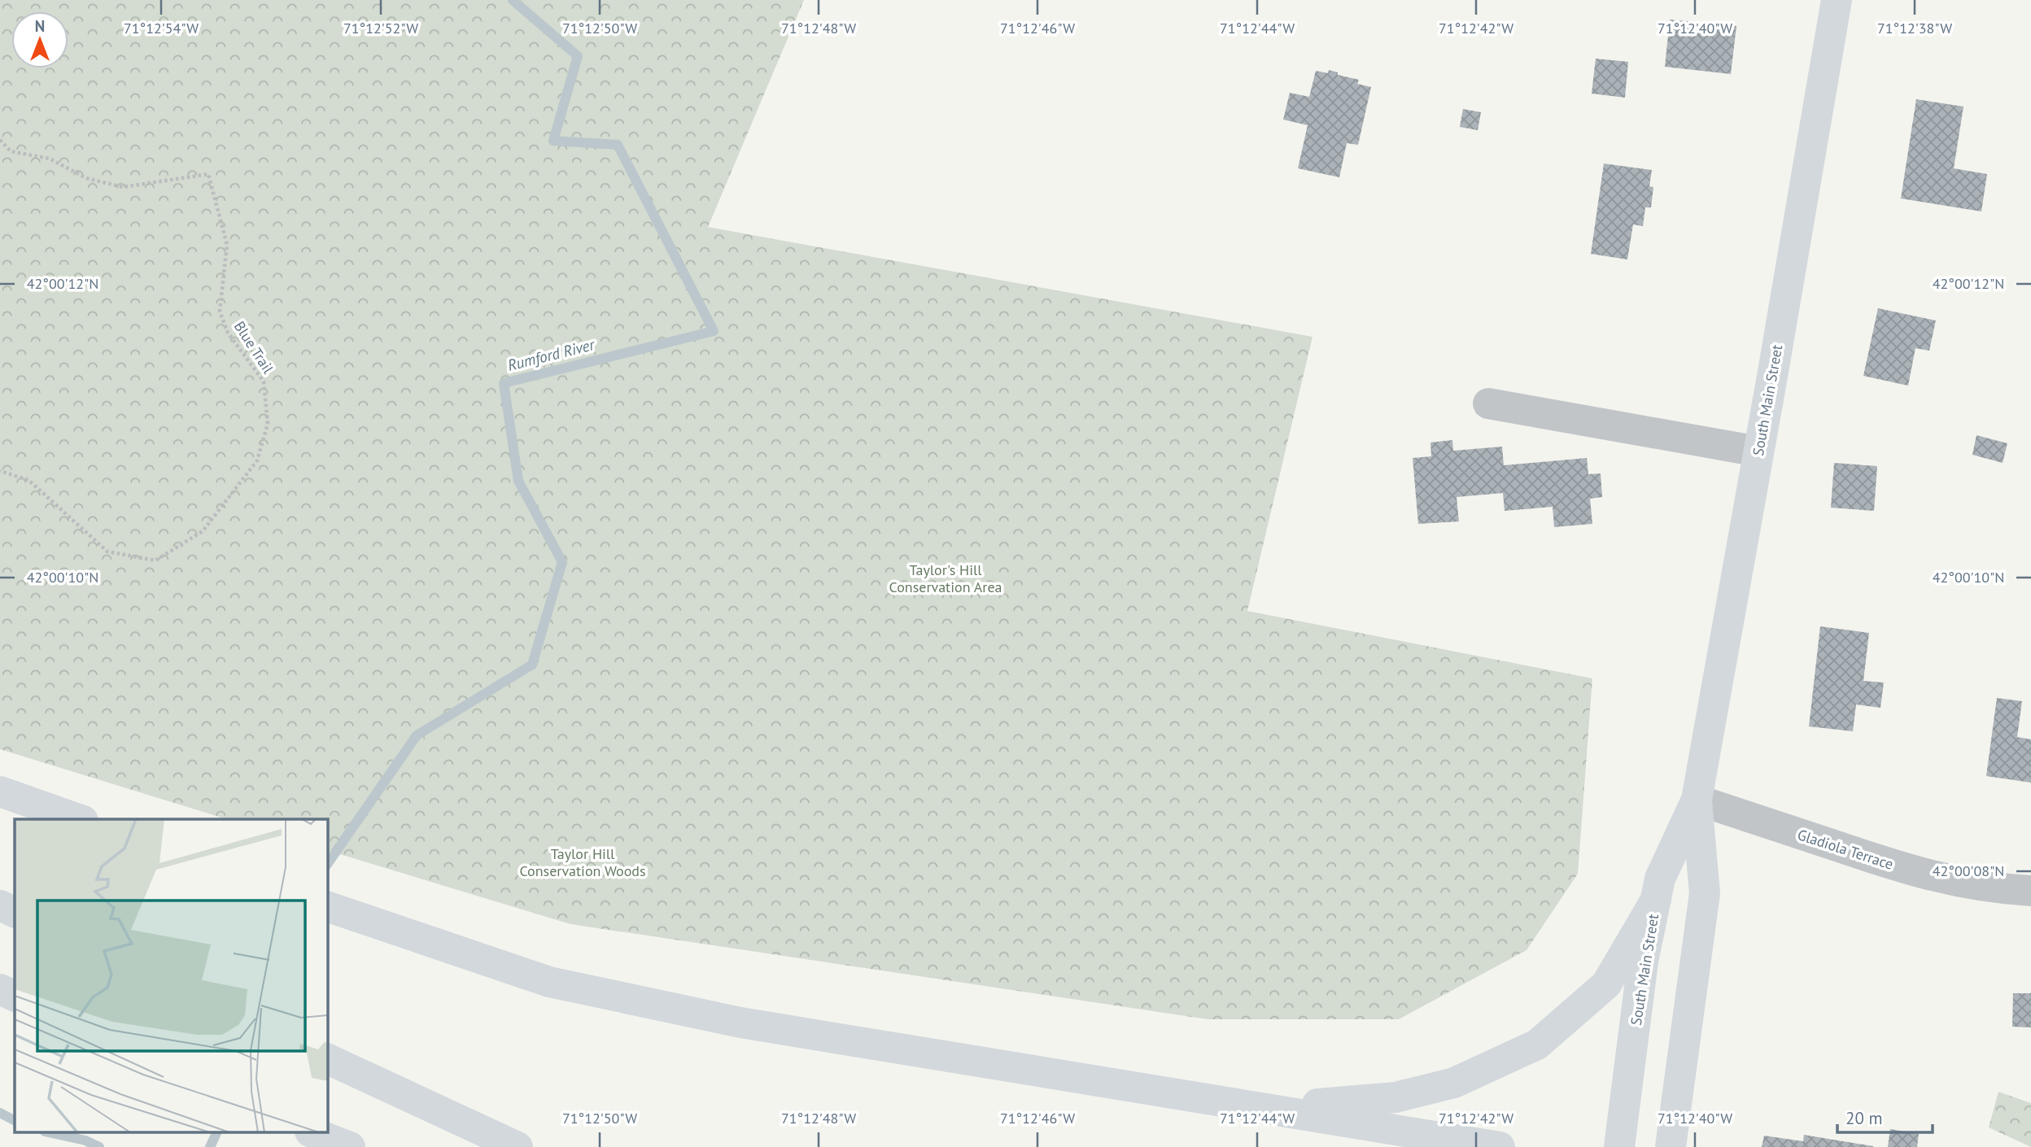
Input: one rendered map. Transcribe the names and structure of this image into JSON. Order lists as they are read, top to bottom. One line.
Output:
{"streets":{"main road":["South Main Street"],"street":["Gladiola Terrace"],"path":["Blue Trail"]},"crossings":[["South Main Street","Gladiola Terrace"]],"water":["Rumford River"],"parks":["Taylor's Hill Conservation Area","Taylor Hill Conservation Woods"],"scale_bar":"20 m","north":"top","coordinates":["71°12'54\"W","71°12'52\"W","71°12'50\"W","71°12'48\"W","71°12'46\"W","71°12'44\"W","71°12'42\"W","71°12'40\"W","71°12'38\"W","42°00'12\"N","42°00'10\"N","42°00'08\"N"]}
